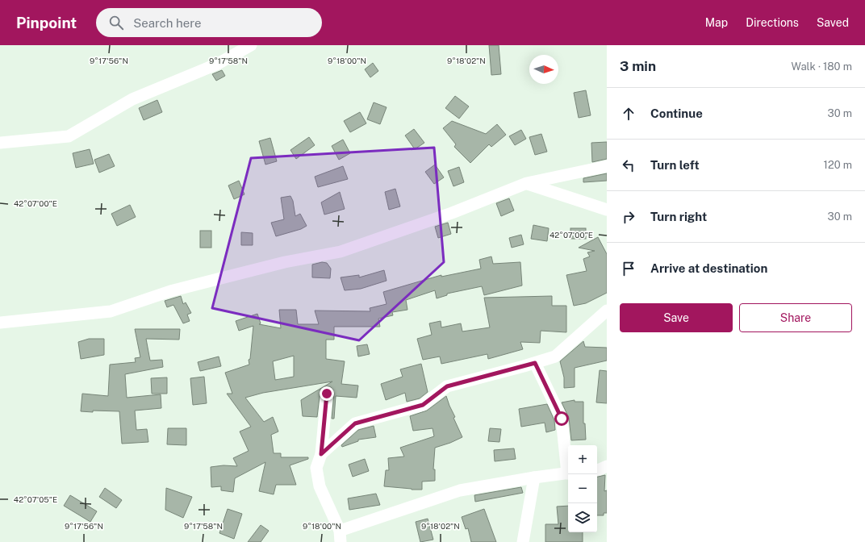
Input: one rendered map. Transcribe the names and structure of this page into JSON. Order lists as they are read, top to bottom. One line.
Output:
{"north":"right","page":{"header":"Pinpoint","search":"Search here","nav":["Map","Directions","Saved"],"heading":["3 min","Walk · 180 m"],"list":[["Continue","30 m"],["Turn left","120 m"],["Turn right","30 m"],"Arrive at destination"],"buttons":["Save","Share"],"map_buttons":["+","−"]},"coordinates":["9°18'00\"N","9°18'02\"N","9°17'56\"N","9°17'58\"N","42°07'00\"E","42°07'05\"E"]}
